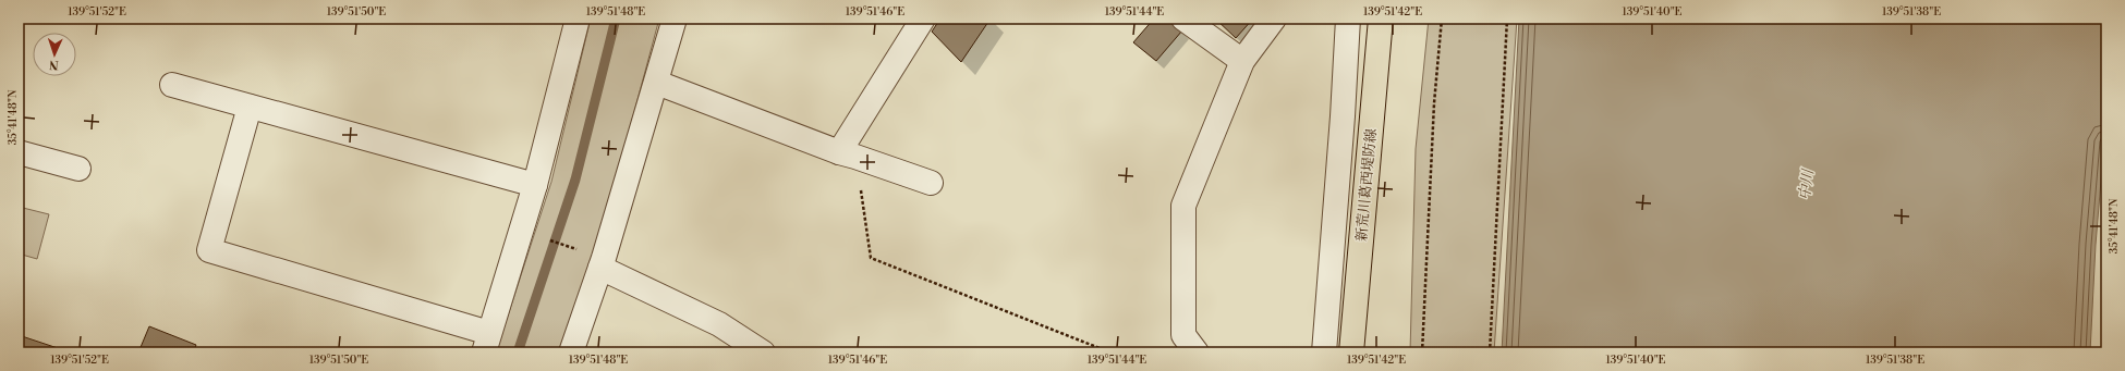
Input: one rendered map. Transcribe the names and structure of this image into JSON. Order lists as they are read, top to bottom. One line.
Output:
{"streets":{"main road":["新荒川葛西堤防線"]},"water":["中川"],"north":"bottom","coordinates":["139°51'52\"E","139°51'50\"E","139°51'48\"E","139°51'46\"E","139°51'44\"E","139°51'42\"E","139°51'40\"E","139°51'38\"E","35°41'48\"N"]}
